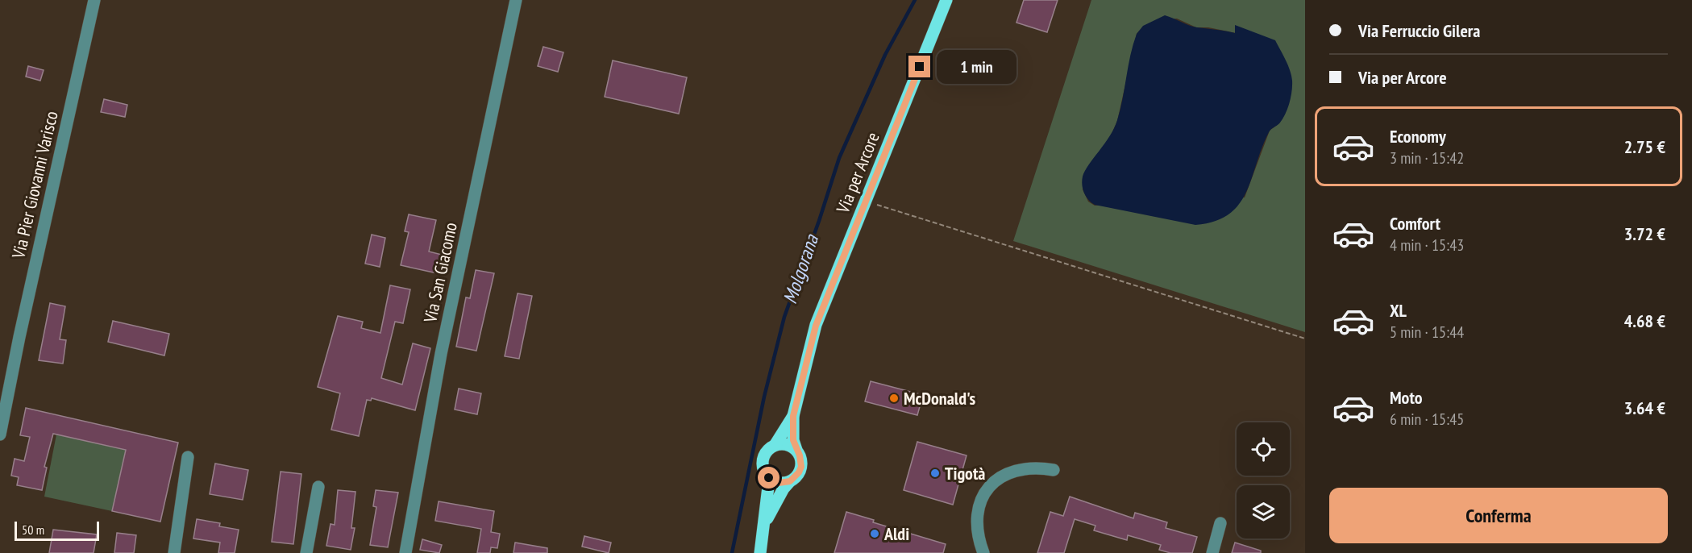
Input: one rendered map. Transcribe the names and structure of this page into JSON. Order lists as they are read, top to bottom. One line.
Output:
{"streets":{"main road":["Via per Arcore"],"street":["Via Pier Giovanni Varisco","Via San Giacomo"]},"water":["Molgorana"],"places":["McDonald's","Tigotà","Aldi"],"scale_bar":"50 m","page":{"banner":["Via Ferruccio Gilera","Via per Arcore"],"bubble":"1 min","list":[{"name":"Economy","note":"3 min · 15:42","value":"2.75 €"},{"name":"Comfort","note":"4 min · 15:43","value":"3.72 €"},{"name":"XL","note":"5 min · 15:44","value":"4.68 €"},{"name":"Moto","note":"6 min · 15:45","value":"3.64 €"}],"buttons":"Conferma","scale":"50 m"}}
